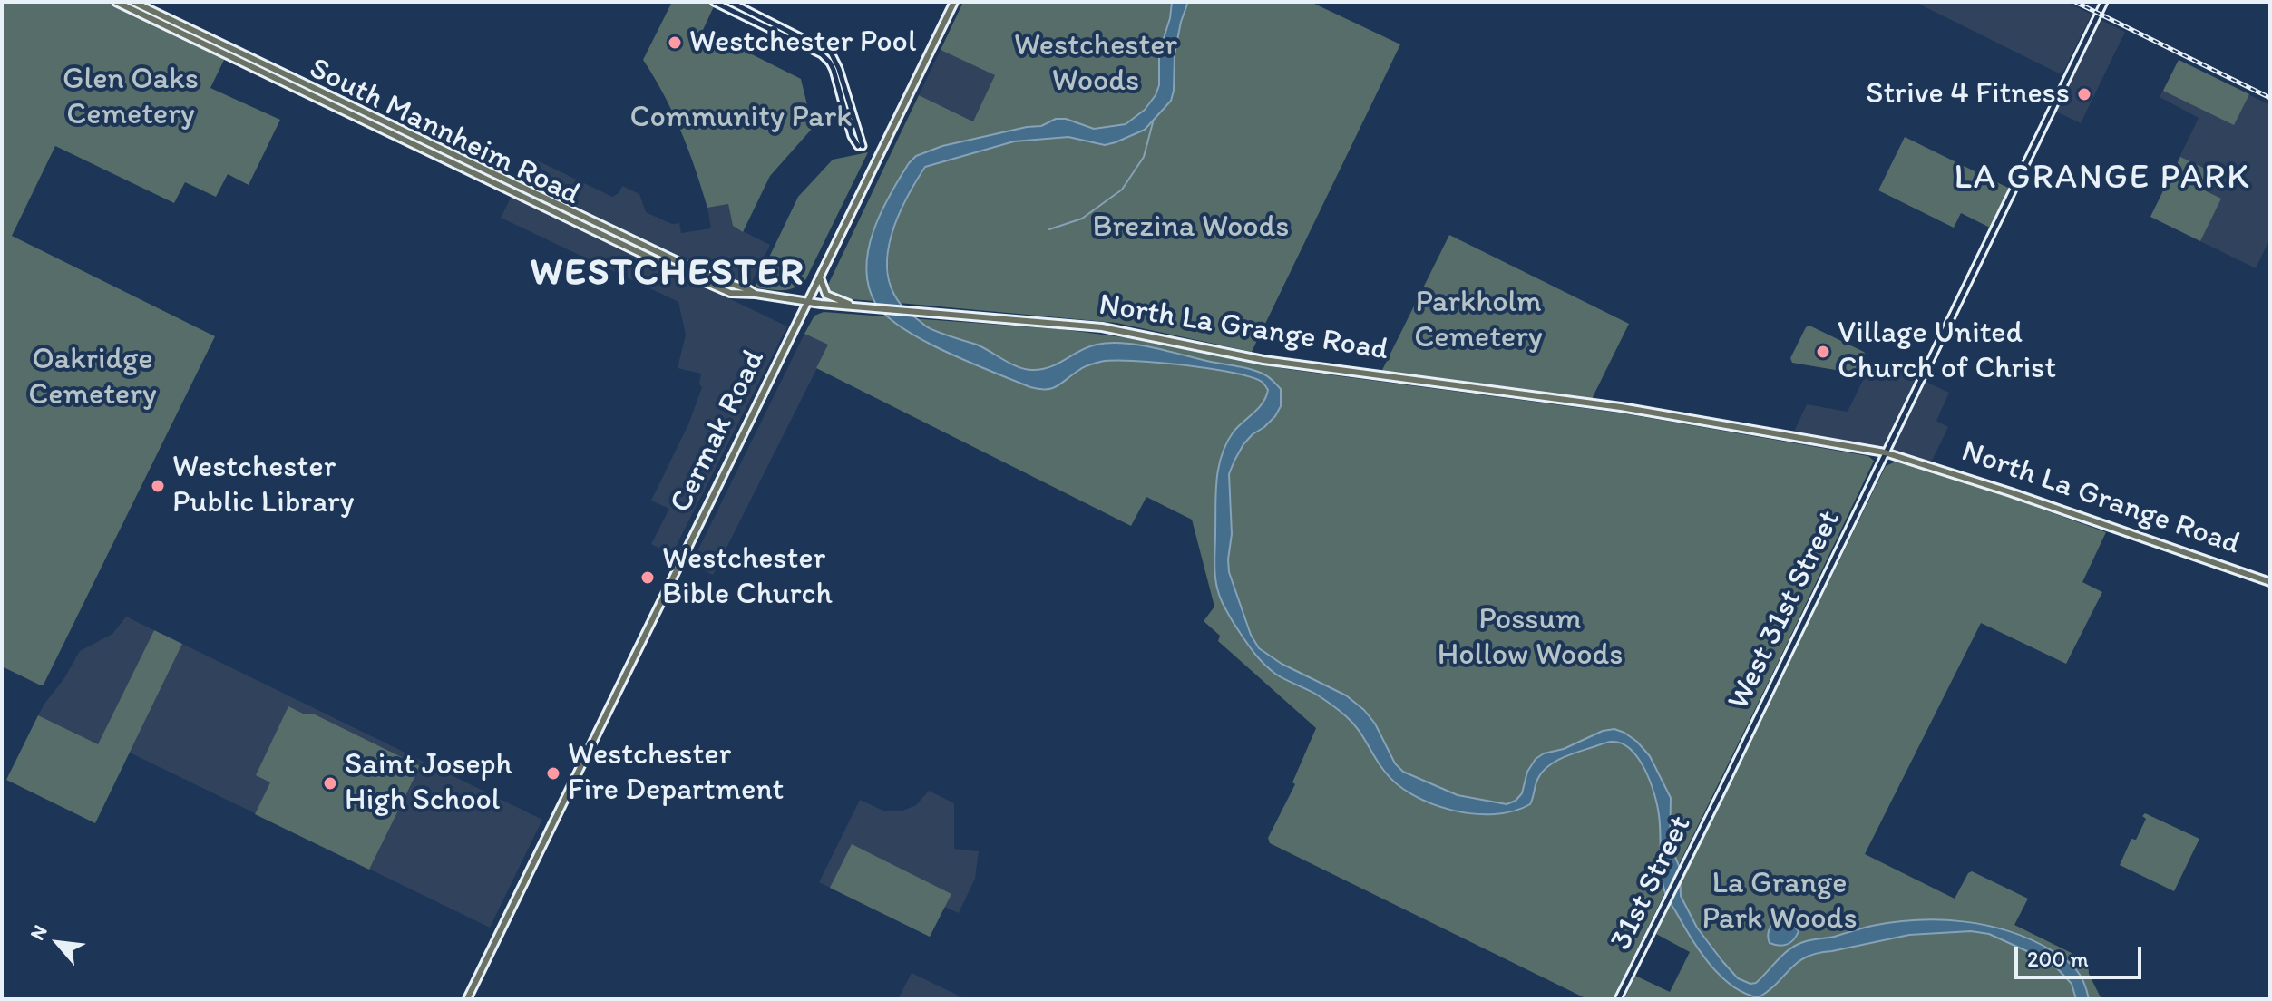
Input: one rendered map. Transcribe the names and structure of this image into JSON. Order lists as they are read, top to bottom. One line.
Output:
{"streets":{"main road":["South Mannheim Road","North La Grange Road","Cermak Road","West 31st Street","31st Street"]},"crossings":[["South Mannheim Road","North La Grange Road"],["South Mannheim Road","Cermak Road"],["North La Grange Road","Cermak Road"],["North La Grange Road","West 31st Street"],["West 31st Street","31st Street"]],"districts":["LA GRANGE PARK","WESTCHESTER"],"parks":["Westchester Woods","Glen Oaks Cemetery","Community Park","Brezina Woods","Parkholm Cemetery","Oakridge Cemetery","Possum Hollow Woods","La Grange Park Woods"],"places":["Westchester Pool","Strive 4 Fitness","Village United Church of Christ","Westchester Public Library","Westchester Bible Church","Westchester Fire Department","Saint Joseph High School"],"scale_bar":"200 m","north":"top left"}
